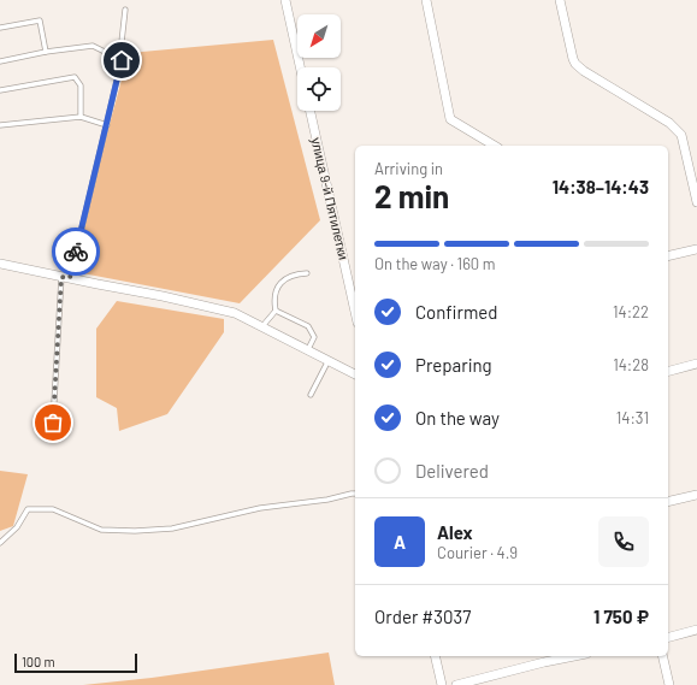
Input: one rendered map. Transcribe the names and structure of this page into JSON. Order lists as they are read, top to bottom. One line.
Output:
{"streets":{"street":["улица 9-й Пятилетки"]},"scale_bar":"100 m","north":"bottom left","page":{"heading":["2 min","Arriving in","14:38–14:43"],"panel":["Alex","Courier · 4.9","Order #3037","1 750 ₽"],"bar":"On the way · 160 m","list":[["Confirmed","14:22"],["Preparing","14:28"],["On the way","14:31"],"Delivered"],"round":"A","scale":"100 m"}}
